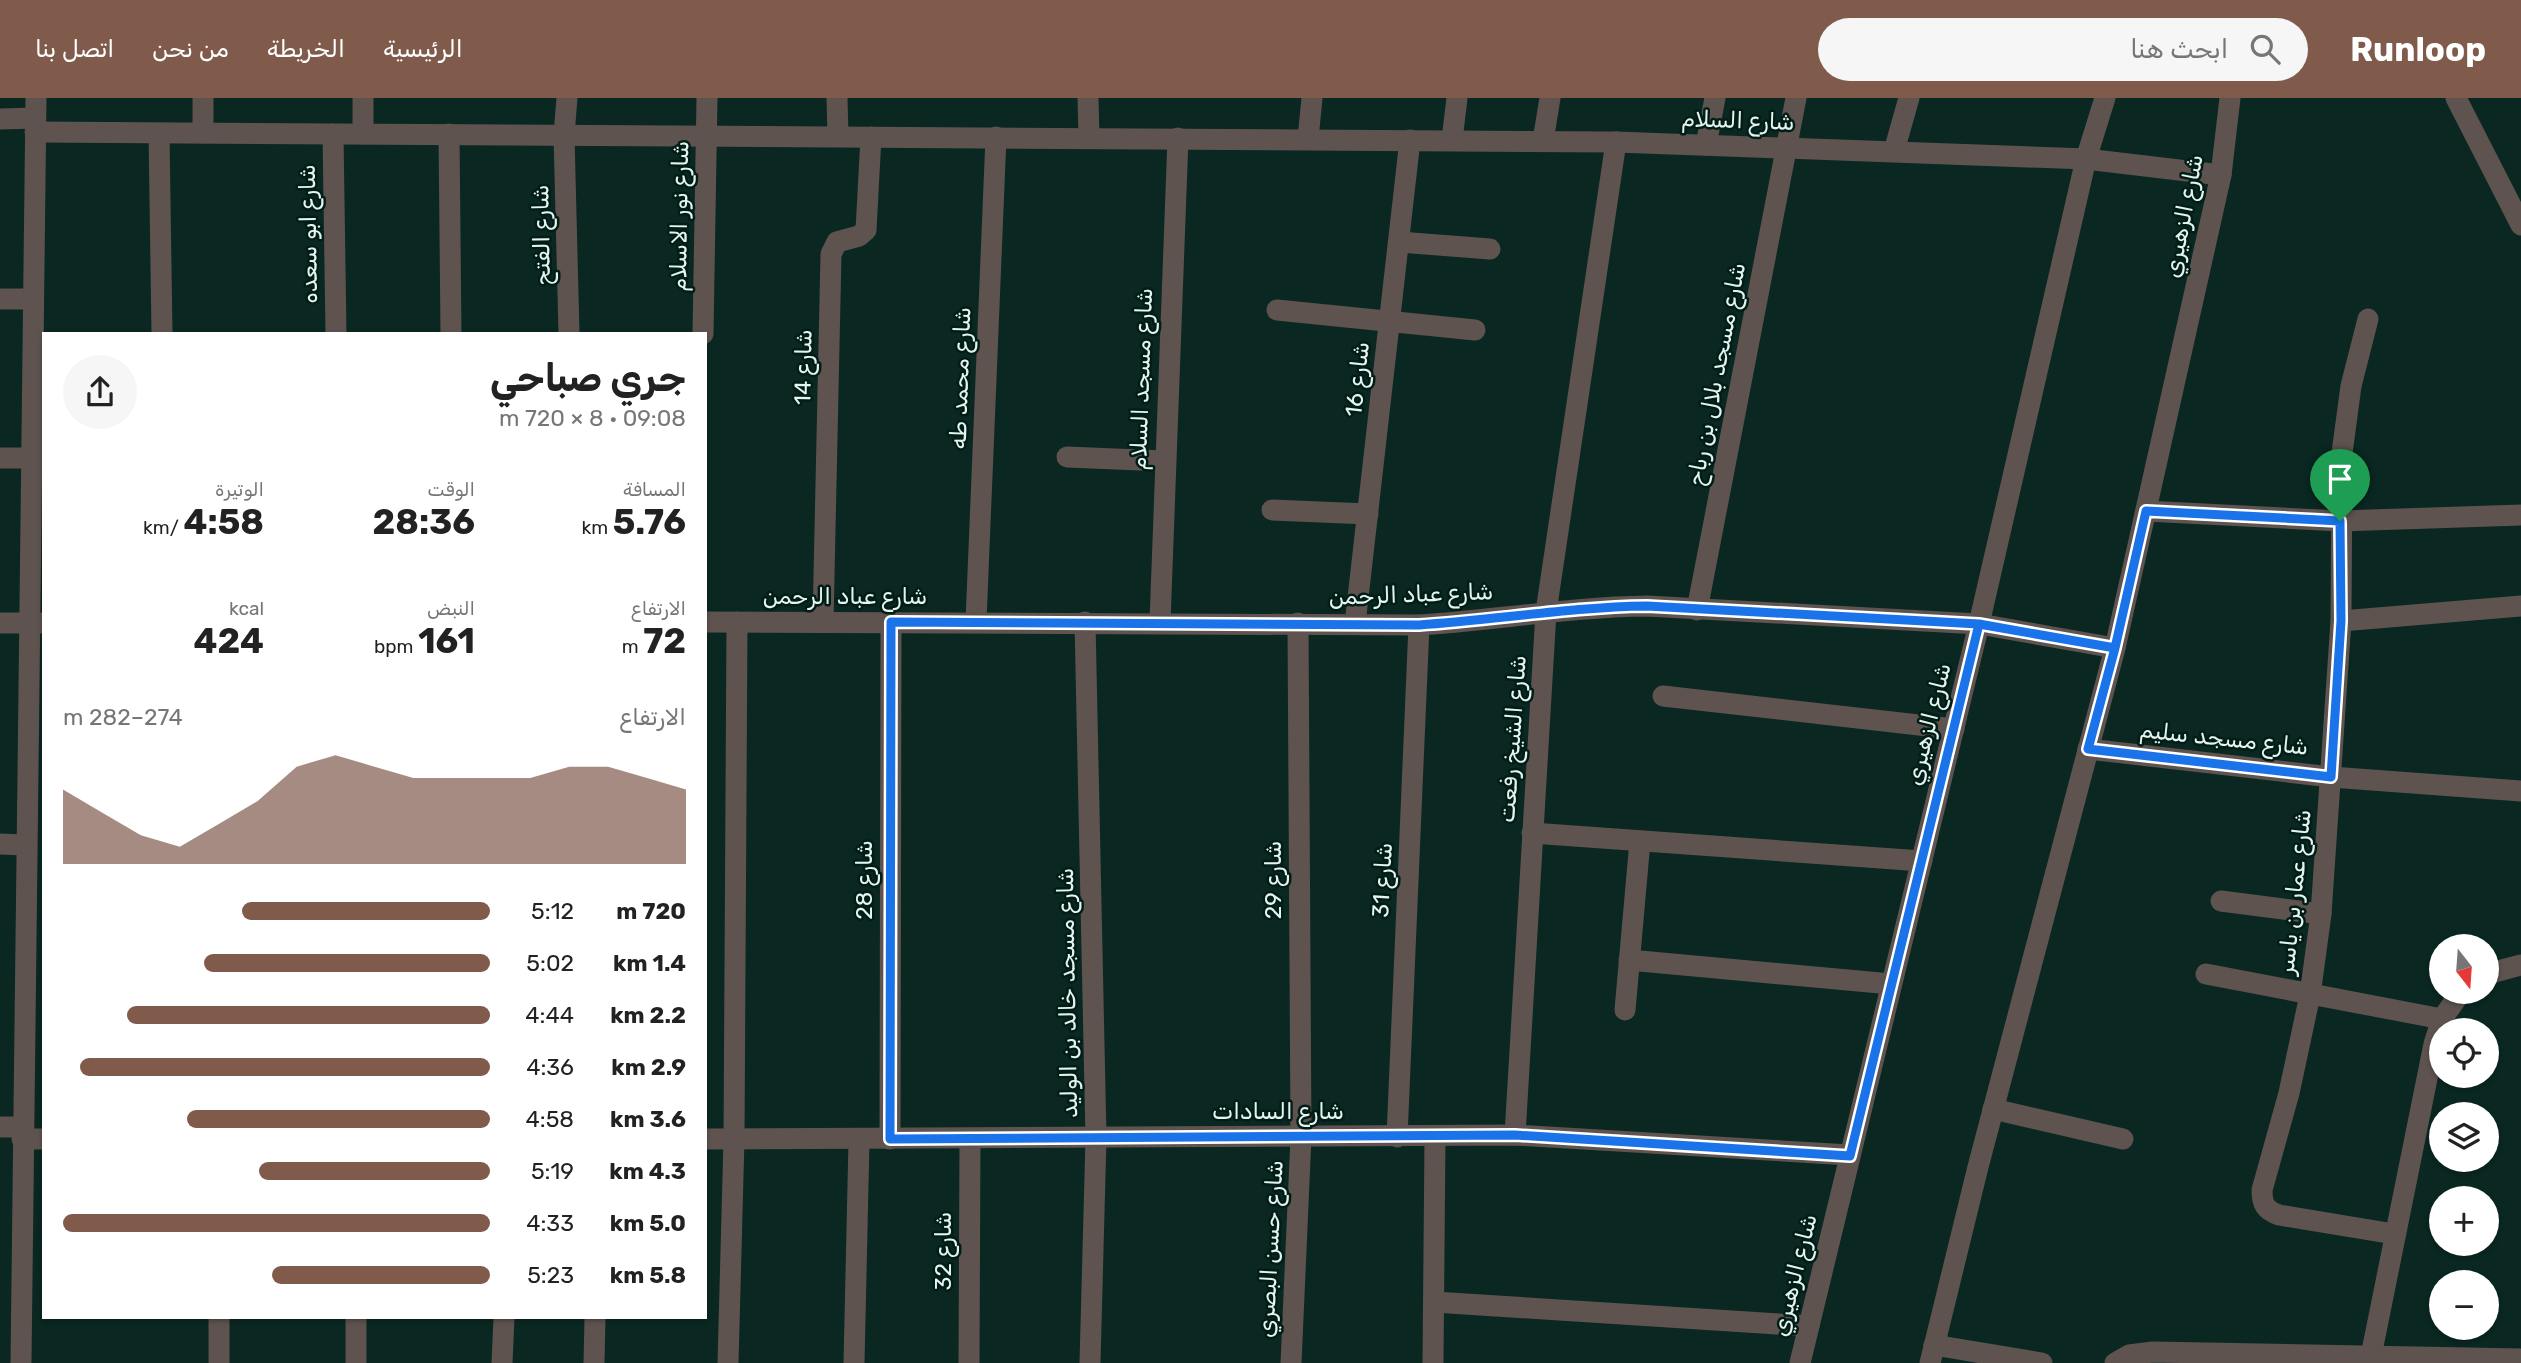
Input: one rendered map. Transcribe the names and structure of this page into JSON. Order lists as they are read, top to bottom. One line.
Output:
{"streets":{"street":["شارع السلام","شارع نور الاسلام","شارع الزهيري","شارع ابو سعده","شارع الفتح","شارع 14","شارع مسجد بلال بن رباح","شارع محمد طه","شارع مسجد السلام","شارع 16","شارع عباد الرحمن","شارع مسجد سليم","شارع الشيخ رفعت","شارع 28","شارع 29","شارع 31","شارع عمار بن ياسر","شارع مسجد خالد بن الوليد","شارع السادات","شارع حسن البصري","شارع 32"]},"crossings":[["شارع السلام","شارع نور الاسلام"],["شارع السلام","شارع الزهيري"],["شارع السلام","شارع ابو سعده"],["شارع السلام","شارع الفتح"],["شارع السلام","شارع 14"],["شارع السلام","شارع مسجد بلال بن رباح"],["شارع السلام","شارع محمد طه"],["شارع السلام","شارع مسجد السلام"],["شارع السلام","شارع 16"],["شارع السلام","شارع الشيخ رفعت"],["شارع الزهيري","شارع عباد الرحمن"],["شارع الزهيري","شارع مسجد سليم"],["شارع الزهيري","شارع السادات"],["شارع 14","شارع عباد الرحمن"],["شارع مسجد بلال بن رباح","شارع عباد الرحمن"],["شارع محمد طه","شارع عباد الرحمن"],["شارع مسجد السلام","شارع عباد الرحمن"],["شارع 16","شارع عباد الرحمن"],["شارع عباد الرحمن","شارع الشيخ رفعت"],["شارع عباد الرحمن","شارع 28"],["شارع عباد الرحمن","شارع 29"],["شارع عباد الرحمن","شارع 31"],["شارع عباد الرحمن","شارع مسجد خالد بن الوليد"],["شارع مسجد سليم","شارع عمار بن ياسر"],["شارع الشيخ رفعت","شارع السادات"],["شارع 28","شارع السادات"],["شارع 29","شارع السادات"],["شارع 29","شارع حسن البصري"],["شارع 31","شارع السادات"],["شارع مسجد خالد بن الوليد","شارع السادات"],["شارع السادات","شارع حسن البصري"],["شارع السادات","شارع 32"]],"north":"bottom","page":{"header":"Runloop","search":"ابحث هنا","nav":["الرئيسية","الخريطة","من نحن","اتصل بنا"],"heading":["جري صباحي","09:08 · 8 × 720 m"],"stats":[["المسافة","5.76 km"],["الوقت","28:36"],["الوتيرة","4:58 /km"],["الارتفاع","72 m"],["النبض","161 bpm"],["kcal","424"]],"chart":["الارتفاع","274–282 m"],"list":[{"name":"720 m","note":"5:12"},{"name":"1.4 km","note":"5:02"},{"name":"2.2 km","note":"4:44"},{"name":"2.9 km","note":"4:36"},{"name":"3.6 km","note":"4:58"},{"name":"4.3 km","note":"5:19"},{"name":"5.0 km","note":"4:33"},{"name":"5.8 km","note":"5:23"}],"map_buttons":["+","−"]}}
